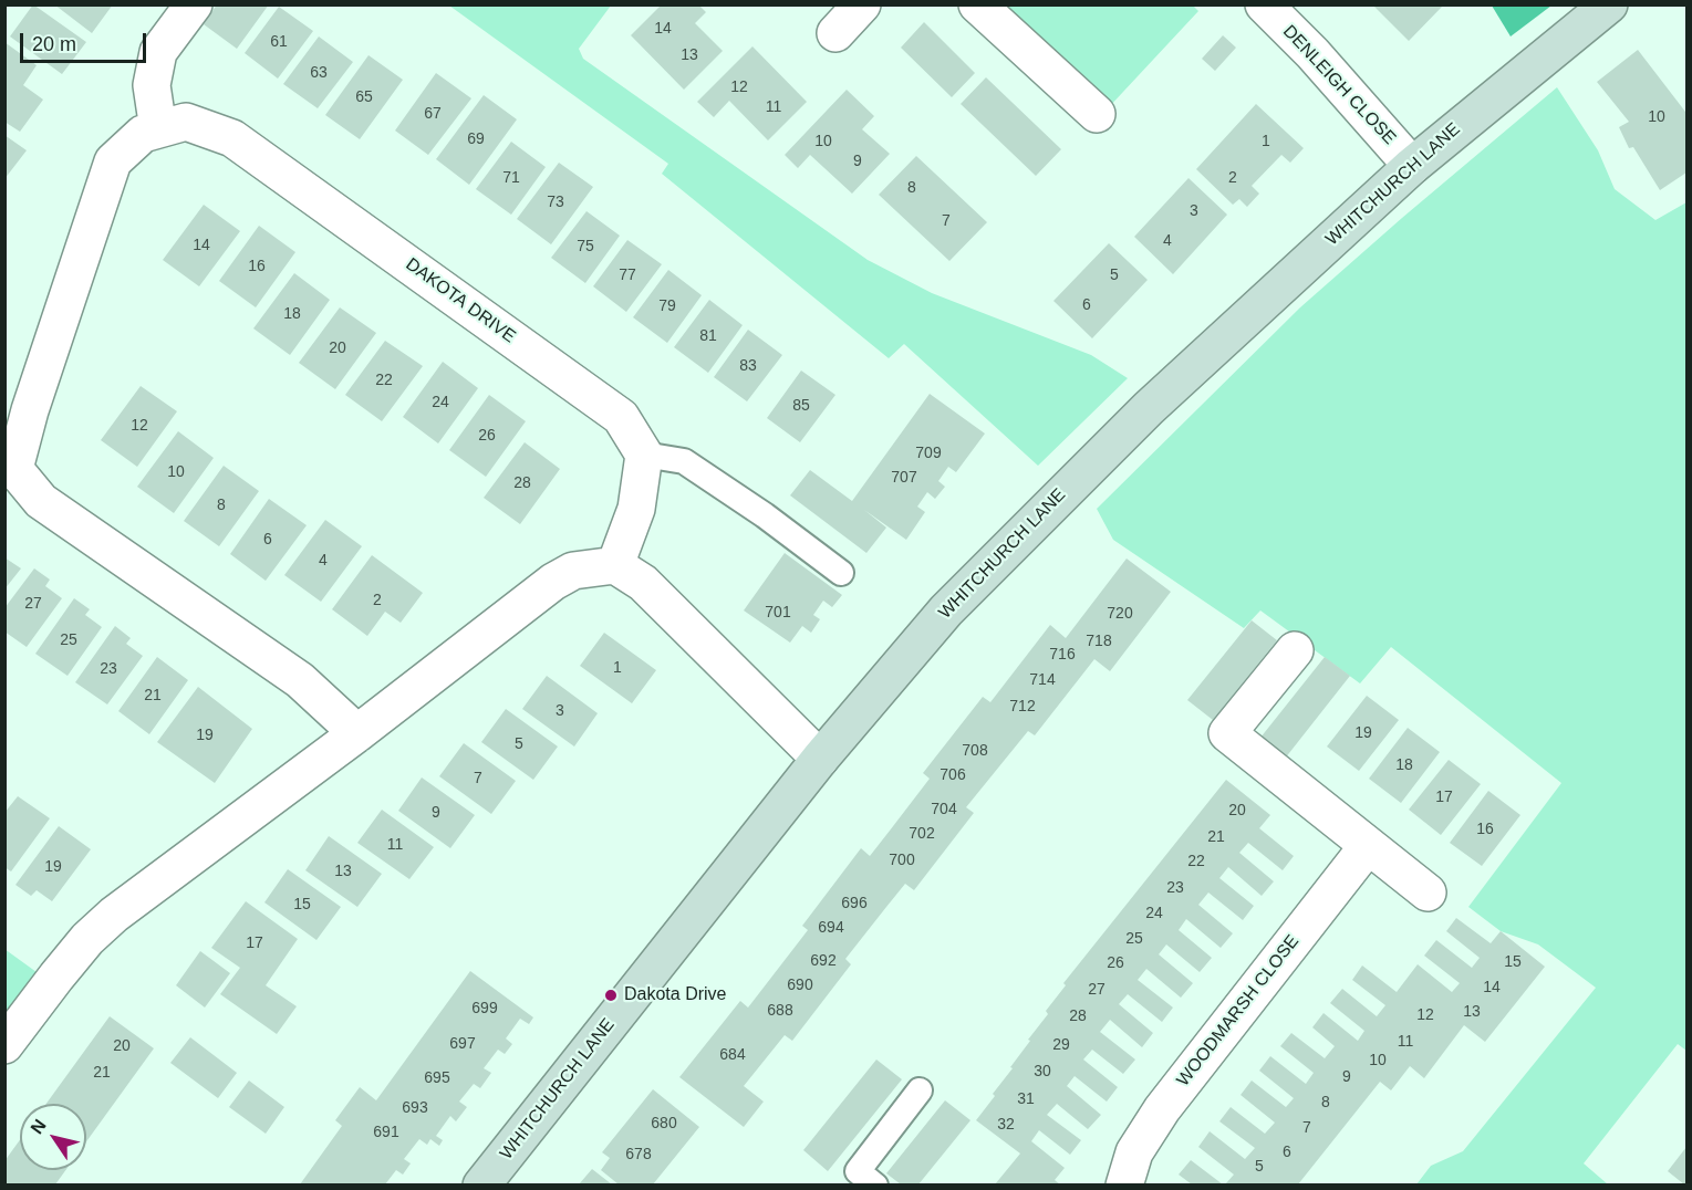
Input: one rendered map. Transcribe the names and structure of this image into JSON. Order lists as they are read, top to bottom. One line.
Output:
{"streets":{"street":["DENLEIGH CLOSE","WHITCHURCH LANE","DAKOTA DRIVE","WOODMARSH CLOSE"]},"crossings":[["DENLEIGH CLOSE","WHITCHURCH LANE"]],"places":["Dakota Drive"],"house_numbers":["14","61","13","63","12","65","11","67","10","69","10","1","9","71","2","8","73","3","7","4","14","75","16","77","5","6","79","18","81","20","83","22","24","85","12","26","709","10","707","28","8","6","4","2","27","701","720","25","718","716","1","23","714","21","712","3","19","19","5","708","18","706","7","17","704","20","9","16","702","21","11","700","22","19","13","23","696","15","24","694","25","17","692","15","26","690","14","27","699","688","13","12","28","11","697","29","20","684","10","30","21","9","695","31","8","693","680","32","7","691","6","678","5"],"scale_bar":"20 m","north":"top left"}
